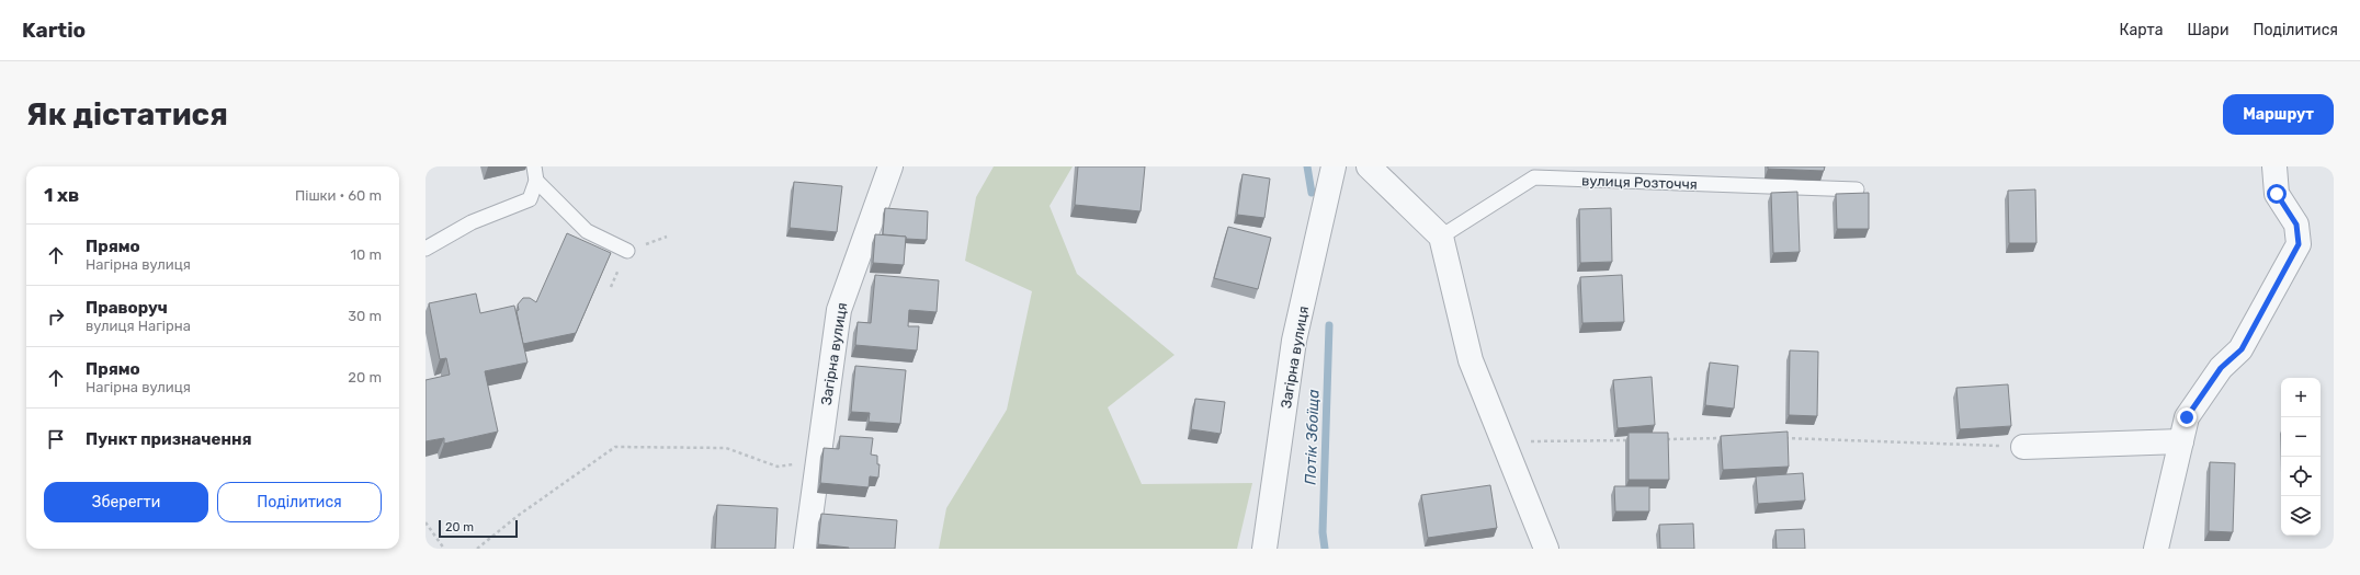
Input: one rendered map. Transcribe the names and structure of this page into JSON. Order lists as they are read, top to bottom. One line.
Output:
{"streets":{"street":["Загірна вулиця"],"lane":["вулиця Розточчя"]},"water":["Потік Збоїща"],"scale_bar":"20 m","page":{"header":"Kartio","nav":["Карта","Шари","Поділитися"],"buttons":["Маршрут",["Зберегти","Поділитися"]],"title":"Як дістатися","heading":["1 хв","Пішки · 60 m"],"list":[["Прямо","Нагірна вулиця","10 m"],["Праворуч","вулиця Нагірна","30 m"],["Прямо","Нагірна вулиця","20 m"],"Пункт призначення"],"map_buttons":["+","−"],"scale":"20 m"}}
